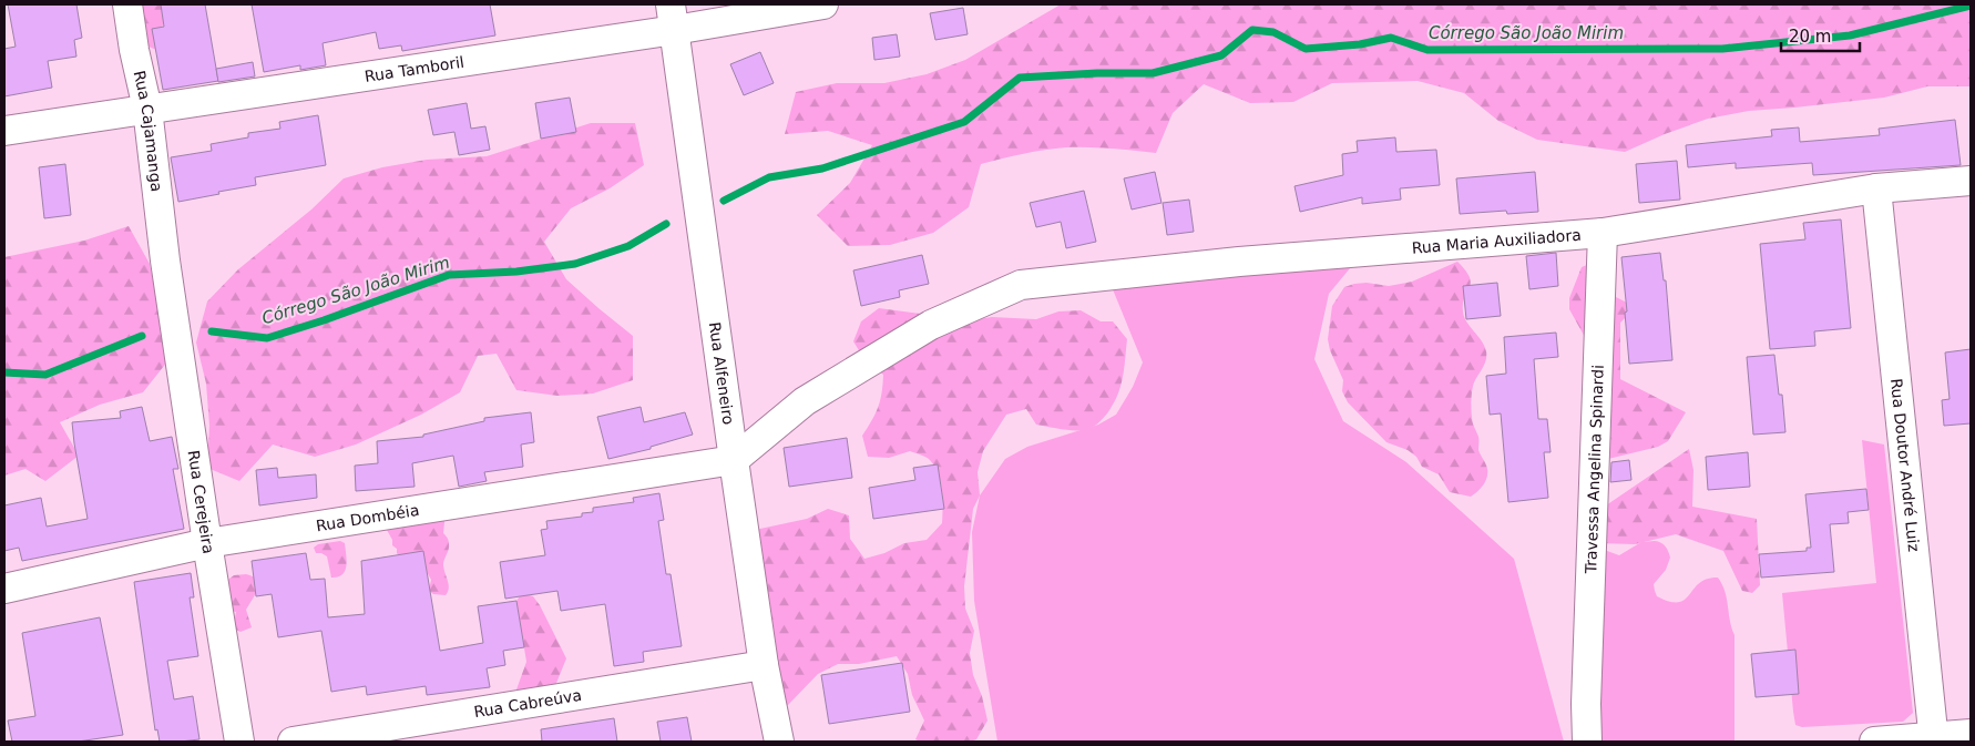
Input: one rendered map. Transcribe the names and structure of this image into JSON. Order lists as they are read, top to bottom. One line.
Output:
{"streets":{"street":["Rua Tamboril","Rua Cajamanga","Rua Maria Auxiliadora","Rua Alfeneiro","Rua Doutor André Luiz","Travessa Angelina Spinardi","Rua Cerejeira","Rua Dombéia","Rua Cabreúva"]},"crossings":[["Rua Tamboril","Rua Cajamanga"],["Rua Tamboril","Rua Alfeneiro"],["Rua Cajamanga","Rua Cerejeira"],["Rua Maria Auxiliadora","Rua Alfeneiro"],["Rua Maria Auxiliadora","Rua Doutor André Luiz"],["Rua Maria Auxiliadora","Travessa Angelina Spinardi"],["Rua Maria Auxiliadora","Rua Dombéia"],["Rua Alfeneiro","Rua Dombéia"],["Rua Alfeneiro","Rua Cabreúva"],["Rua Cerejeira","Rua Dombéia"]],"water":["Córrego São João Mirim"],"scale_bar":"20 m"}
